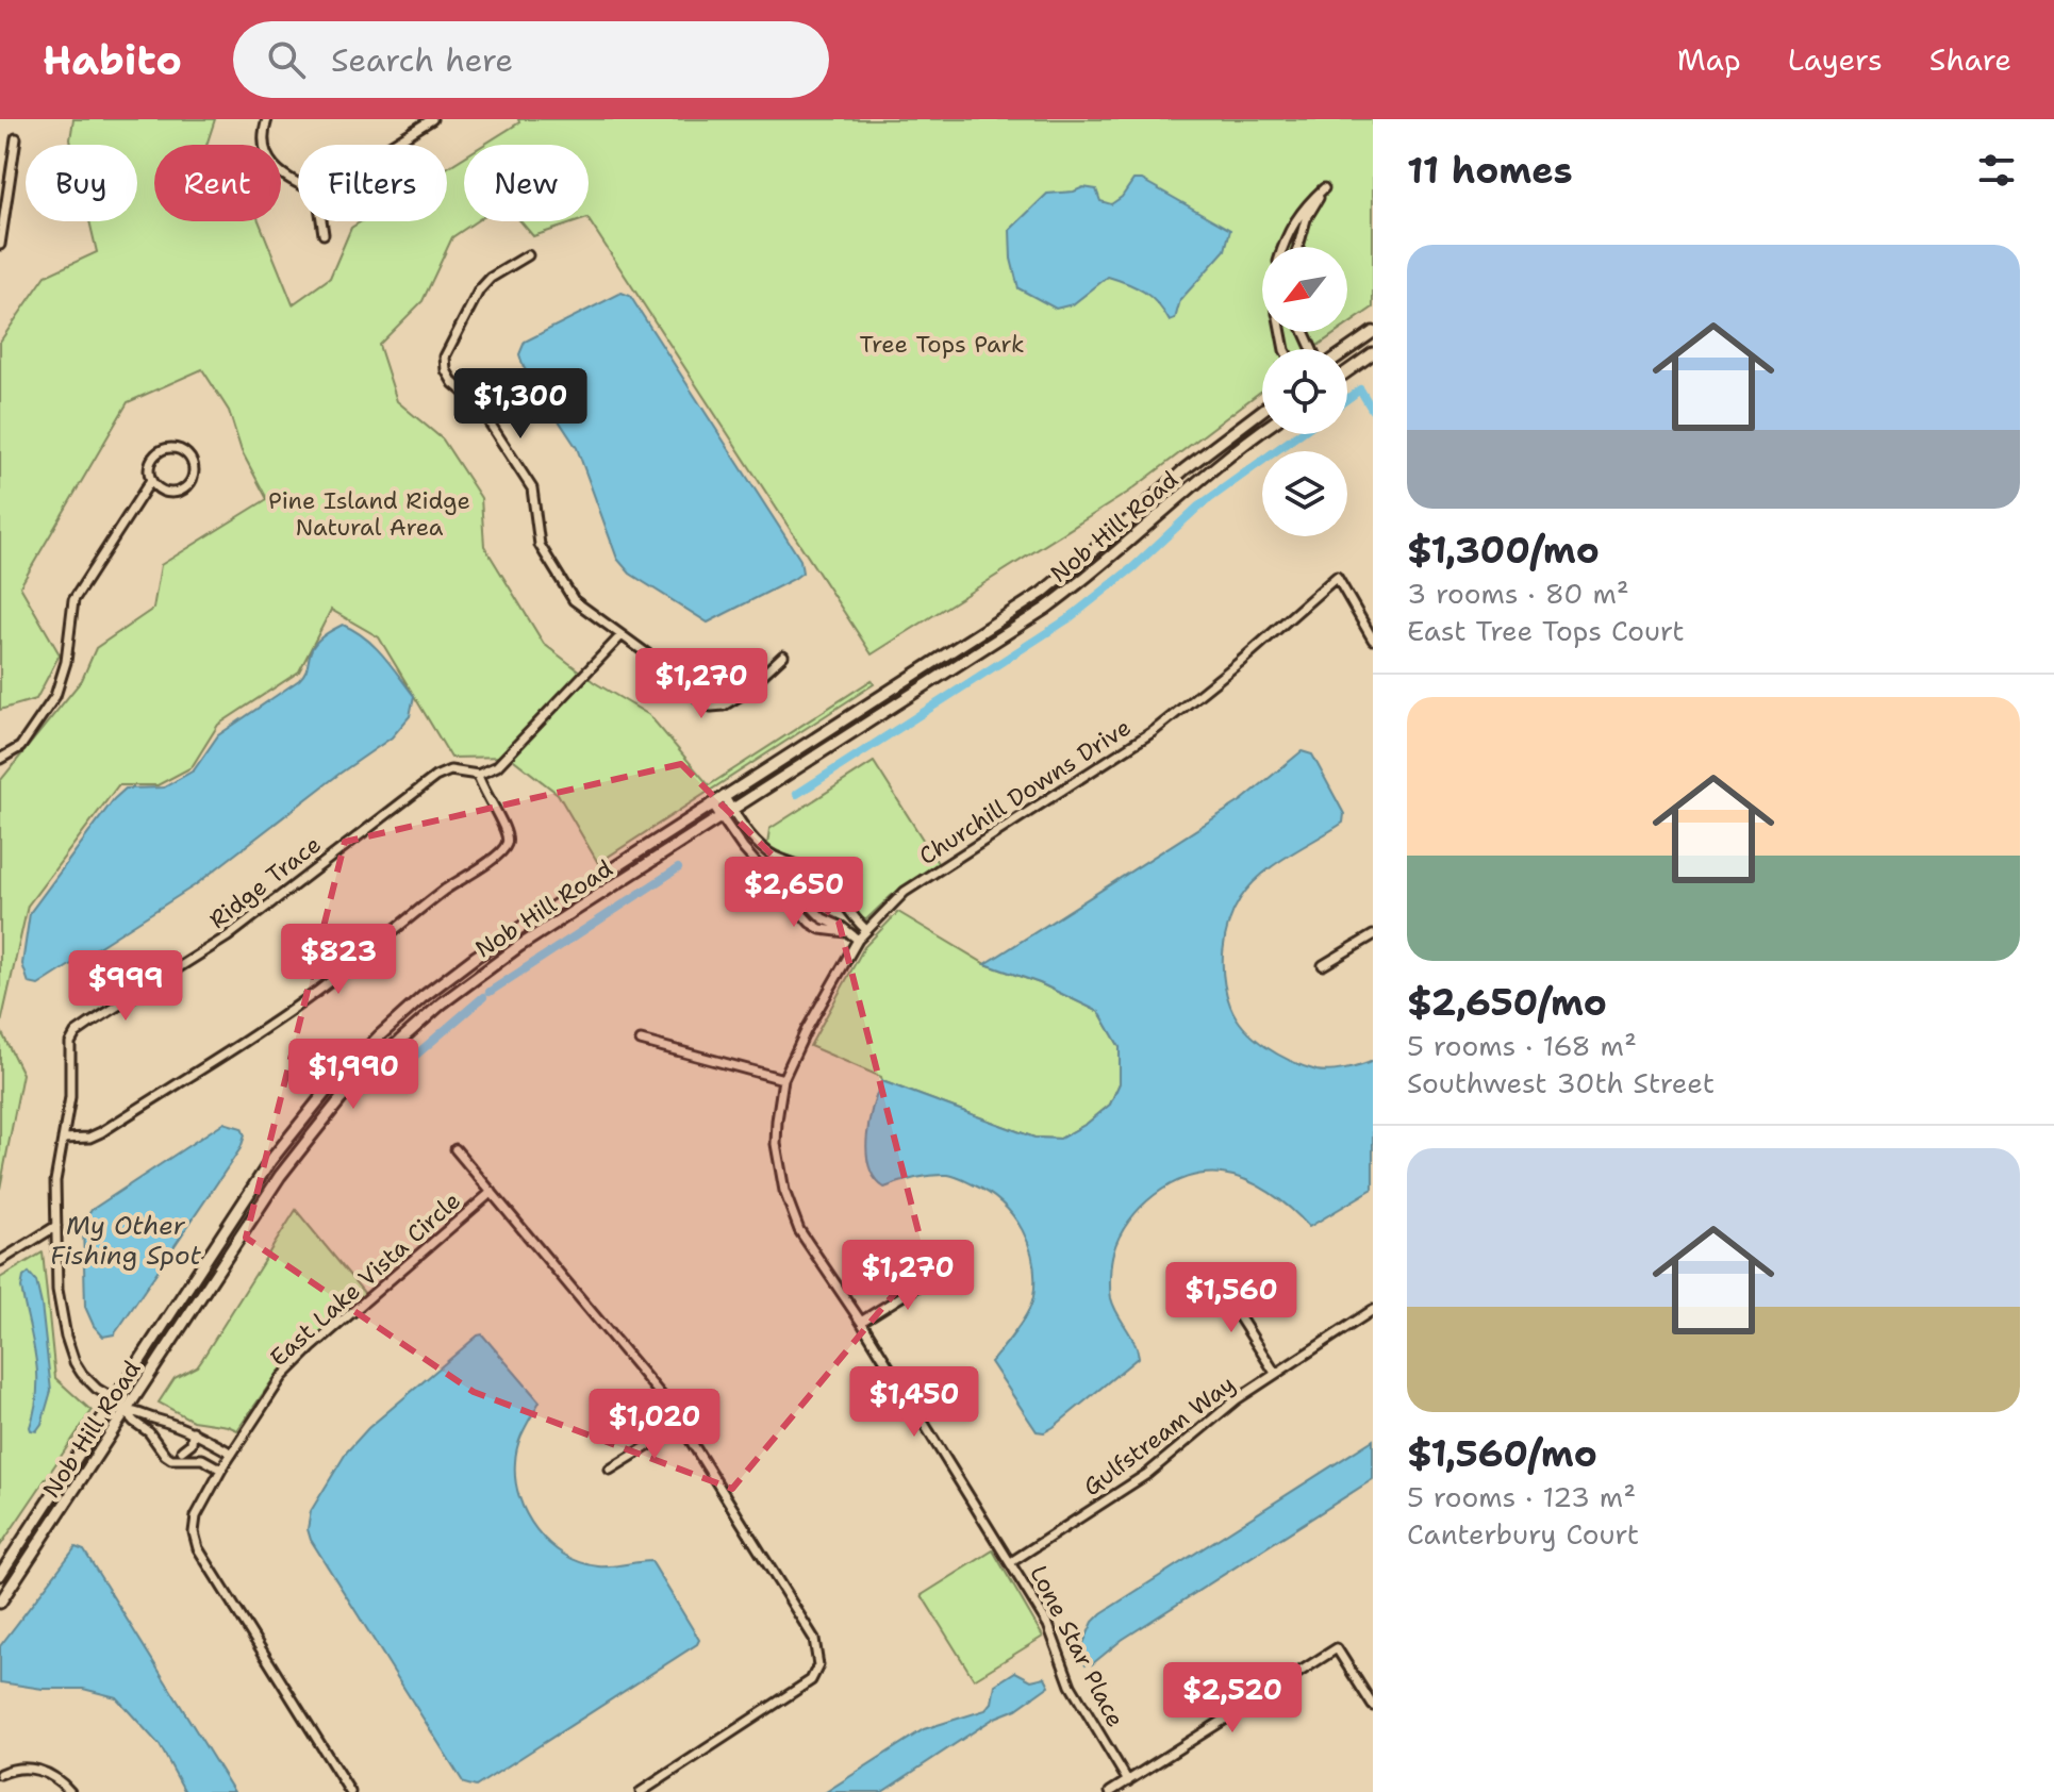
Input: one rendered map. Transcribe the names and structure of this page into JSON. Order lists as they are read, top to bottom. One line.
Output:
{"streets":{"main road":["Nob Hill Road"],"street":["Churchill Downs Drive","Ridge Trace","East Lake Vista Circle","Gulfstream Way","Lone Star Place"]},"crossings":[["Nob Hill Road","Ridge Trace"],["Churchill Downs Drive","Lone Star Place"],["Gulfstream Way","Lone Star Place"]],"water":["My Other Fishing Spot"],"parks":["Tree Tops Park","Pine Island Ridge Natural Area"],"north":"bottom left","page":{"header":"Habito","search":"Search here","nav":["Map","Layers","Share"],"heading":"11 homes","chip":["Buy","Rent","Filters","New"],"list":[{"name":"$1,300/mo","note":"3 rooms · 80 m² · East Tree Tops Court"},{"name":"$2,650/mo","note":"5 rooms · 168 m² · Southwest 30th Street"},{"name":"$1,560/mo","note":"5 rooms · 123 m² · Canterbury Court"}],"price":["$1,300","$1,270","$2,650","$823","$999","$1,990","$1,270","$1,560","$1,450","$1,020","$2,520"]}}
